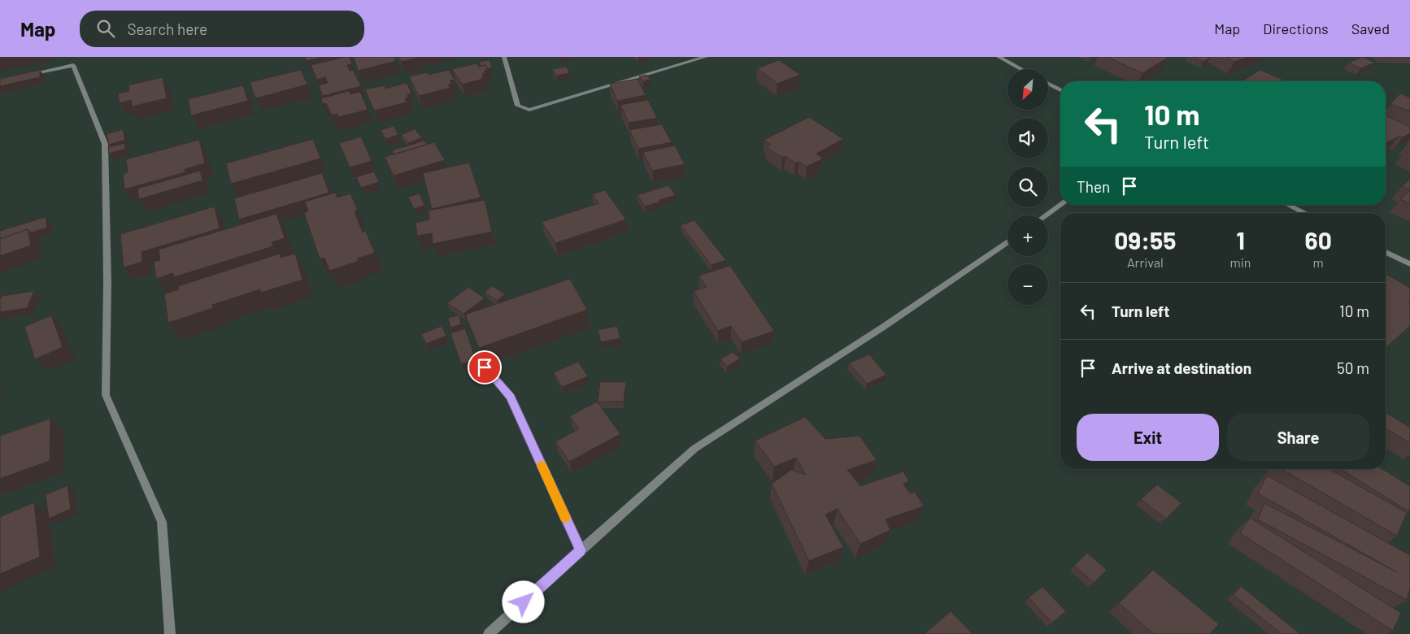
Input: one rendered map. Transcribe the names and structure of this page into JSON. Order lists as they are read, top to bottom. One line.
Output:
{"north":"bottom left","page":{"header":"Map","search":"Search here","nav":["Map","Directions","Saved"],"map_buttons":["+","−"],"turn":["10 m","Turn left"],"then":"Then","eta":["09:55","Arrival","1","min","60","m"],"list":[{"name":"Turn left","value":"10 m"},{"name":"Arrive at destination","value":"50 m"}],"buttons":["Exit","Share"]}}
